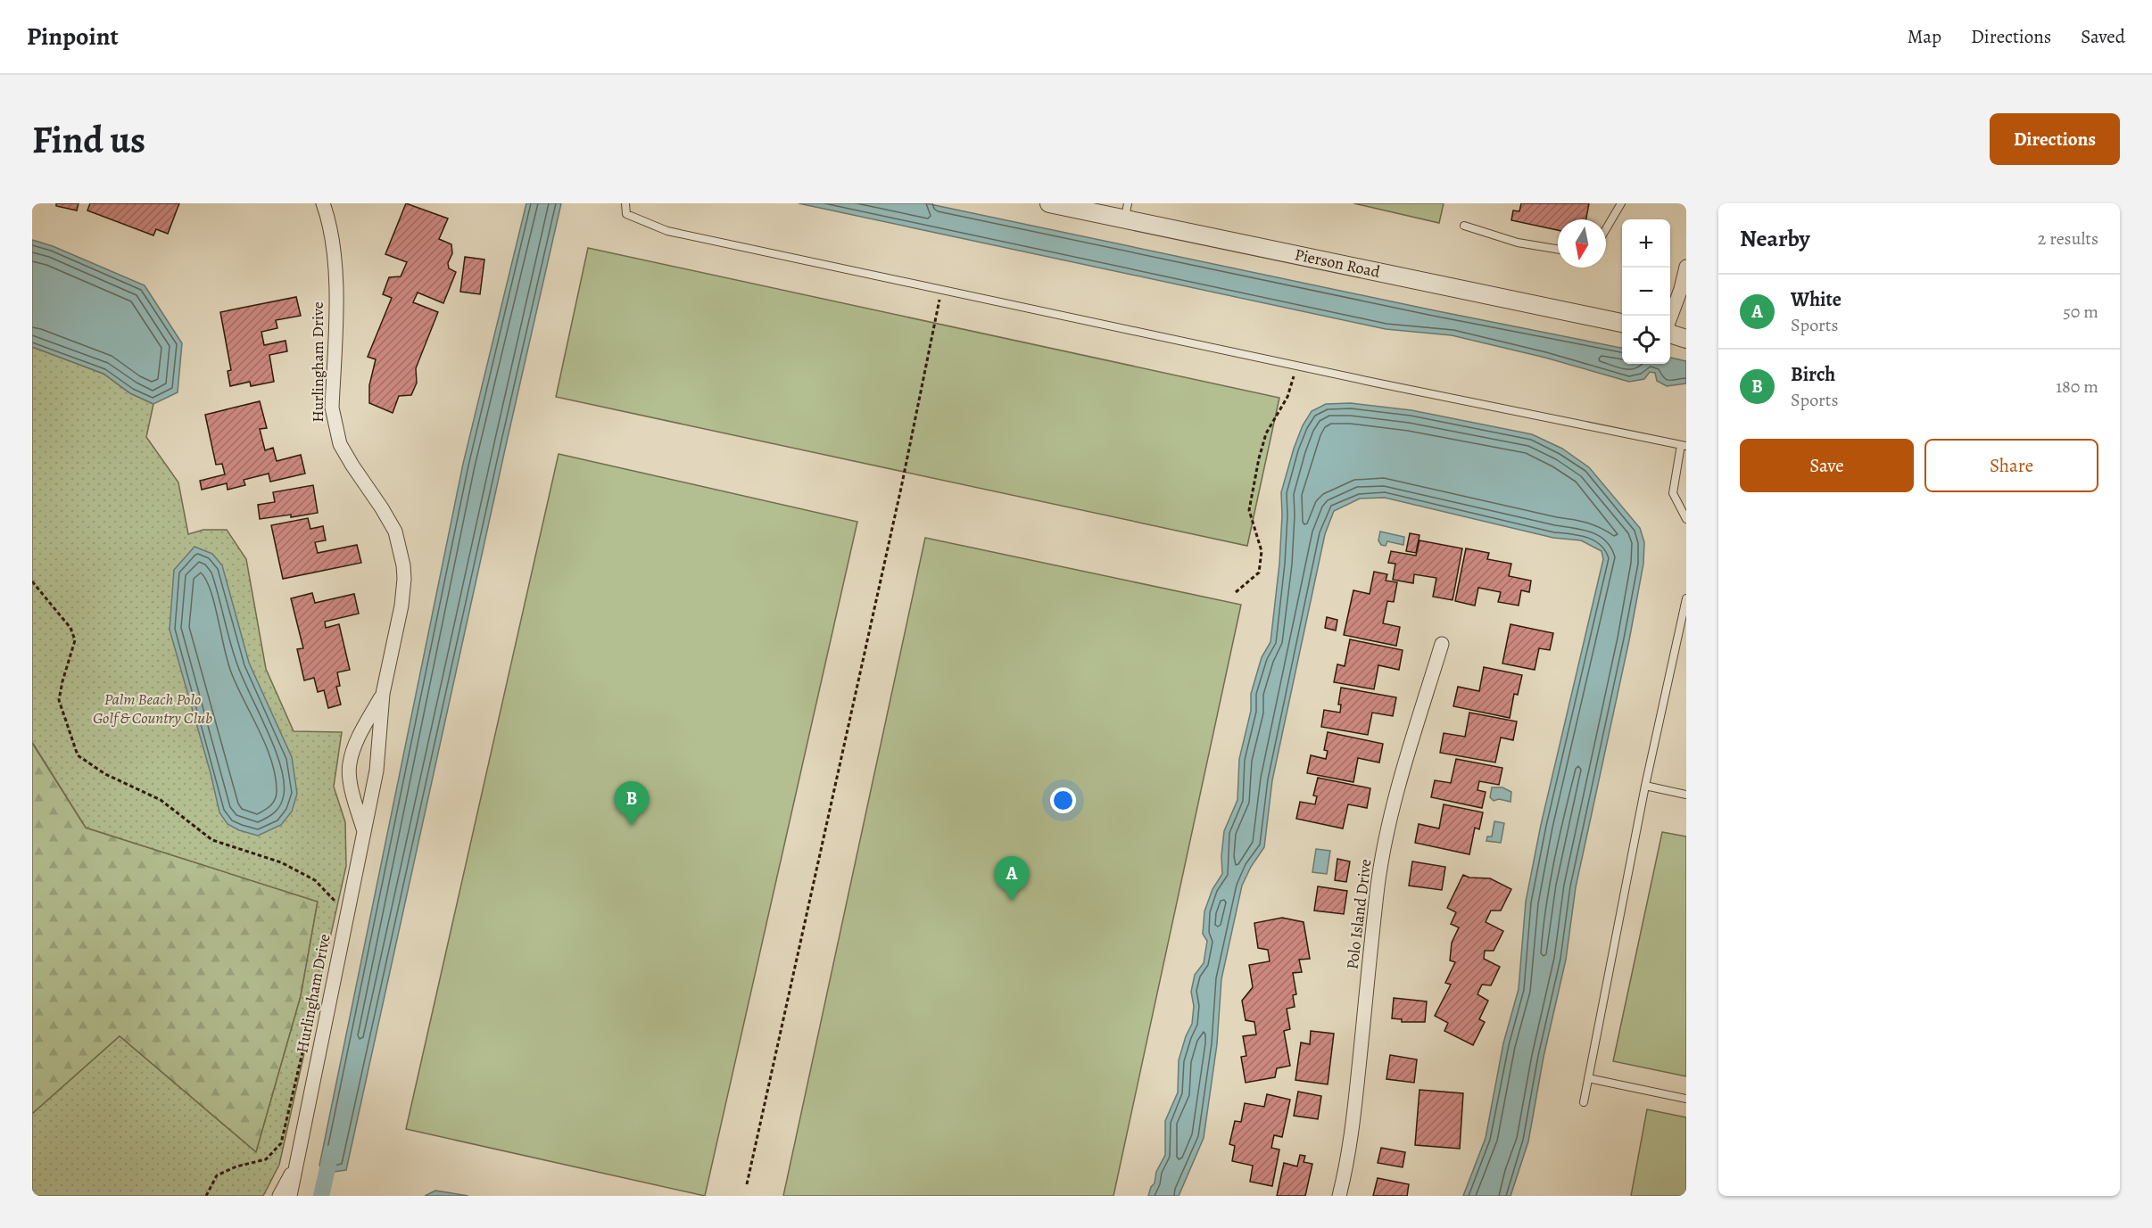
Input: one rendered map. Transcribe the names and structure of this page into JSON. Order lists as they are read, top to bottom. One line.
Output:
{"streets":{"street":["Pierson Road","Hurlingham Drive","Polo Island Drive"]},"parks":["Palm Beach Polo Golf & Country Club"],"north":"bottom","page":{"header":"Pinpoint","nav":["Map","Directions","Saved"],"buttons":["Directions",["Save","Share"]],"title":"Find us","heading":["Nearby","2 results"],"map_buttons":["+","−"],"list":[{"mark":"A","name":"White","note":"Sports","value":"50 m"},{"mark":"B","name":"Birch","note":"Sports","value":"180 m"}],"pins":["B","A"]}}
